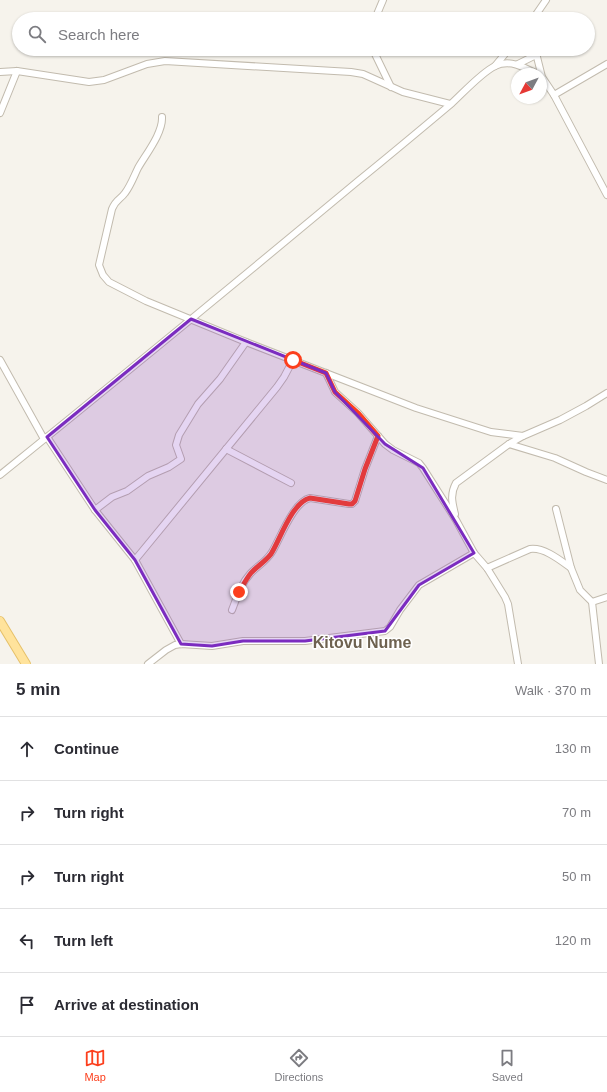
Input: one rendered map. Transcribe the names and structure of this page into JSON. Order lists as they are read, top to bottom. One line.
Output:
{"districts":["Kitovu Nume"],"north":"bottom left","page":{"search":"Search here","heading":["5 min","Walk · 370 m"],"list":[["Continue","130 m"],["Turn right","70 m"],["Turn right","50 m"],["Turn left","120 m"],"Arrive at destination"],"nav":["Map","Directions","Saved"]}}
